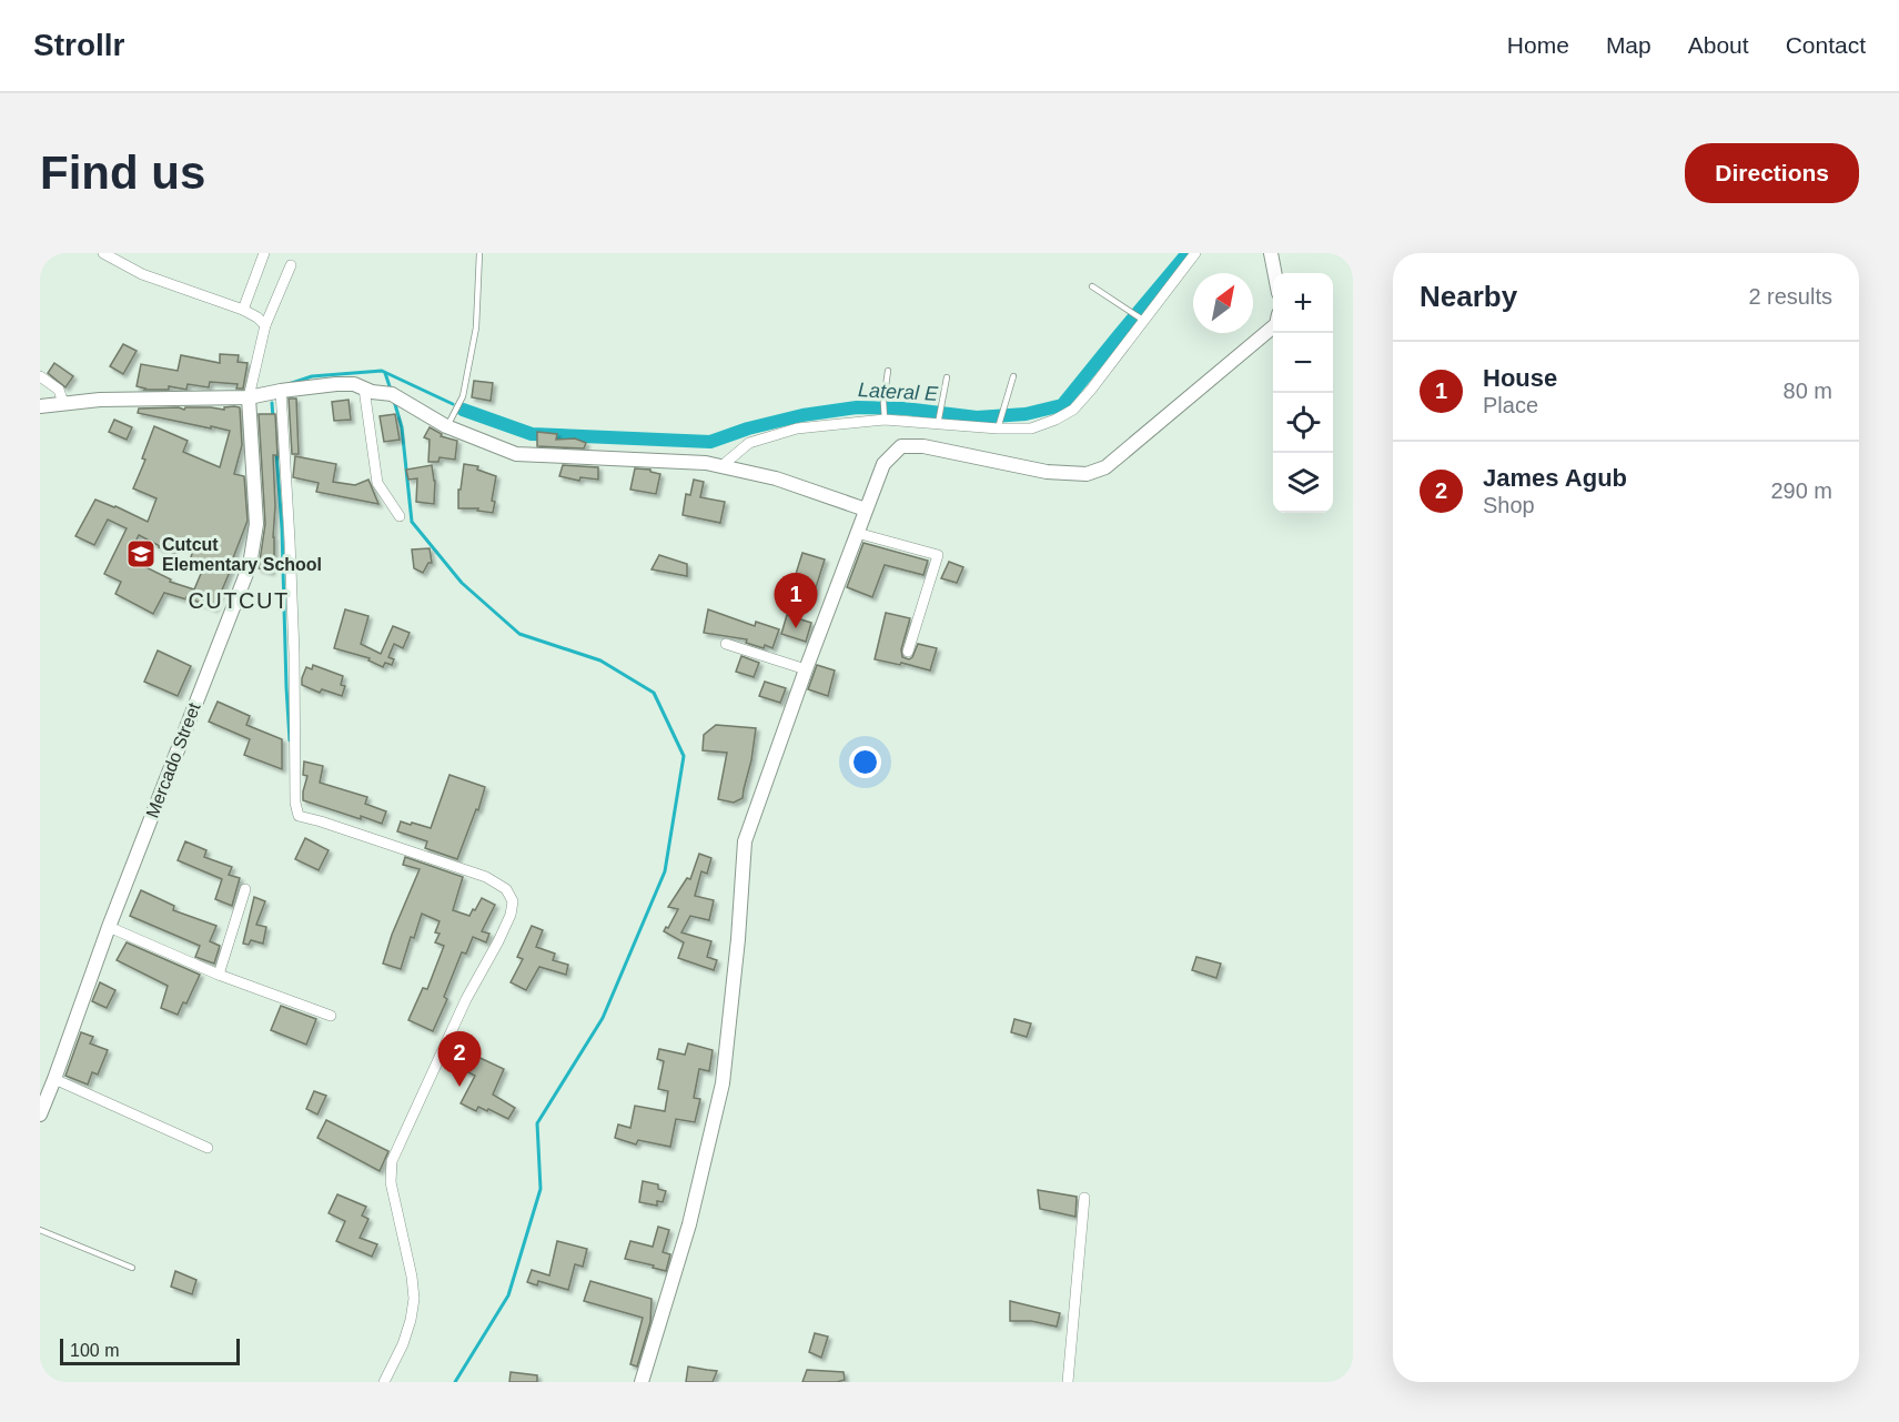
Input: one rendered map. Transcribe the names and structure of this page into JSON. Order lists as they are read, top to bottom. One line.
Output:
{"streets":{"street":["Mercado Street"]},"districts":["CUTCUT"],"water":["Lateral E"],"places":{"school or university":["Cutcut Elementary School"]},"scale_bar":"100 m","north":"top right","page":{"header":"Strollr","nav":["Home","Map","About","Contact"],"buttons":"Directions","title":"Find us","heading":["Nearby","2 results"],"map_buttons":["+","−"],"list":[{"mark":"1","name":"House","note":"Place","value":"80 m"},{"mark":"2","name":"James Agub","note":"Shop","value":"290 m"}],"pins":["1","2"],"scale":"100 m"}}
